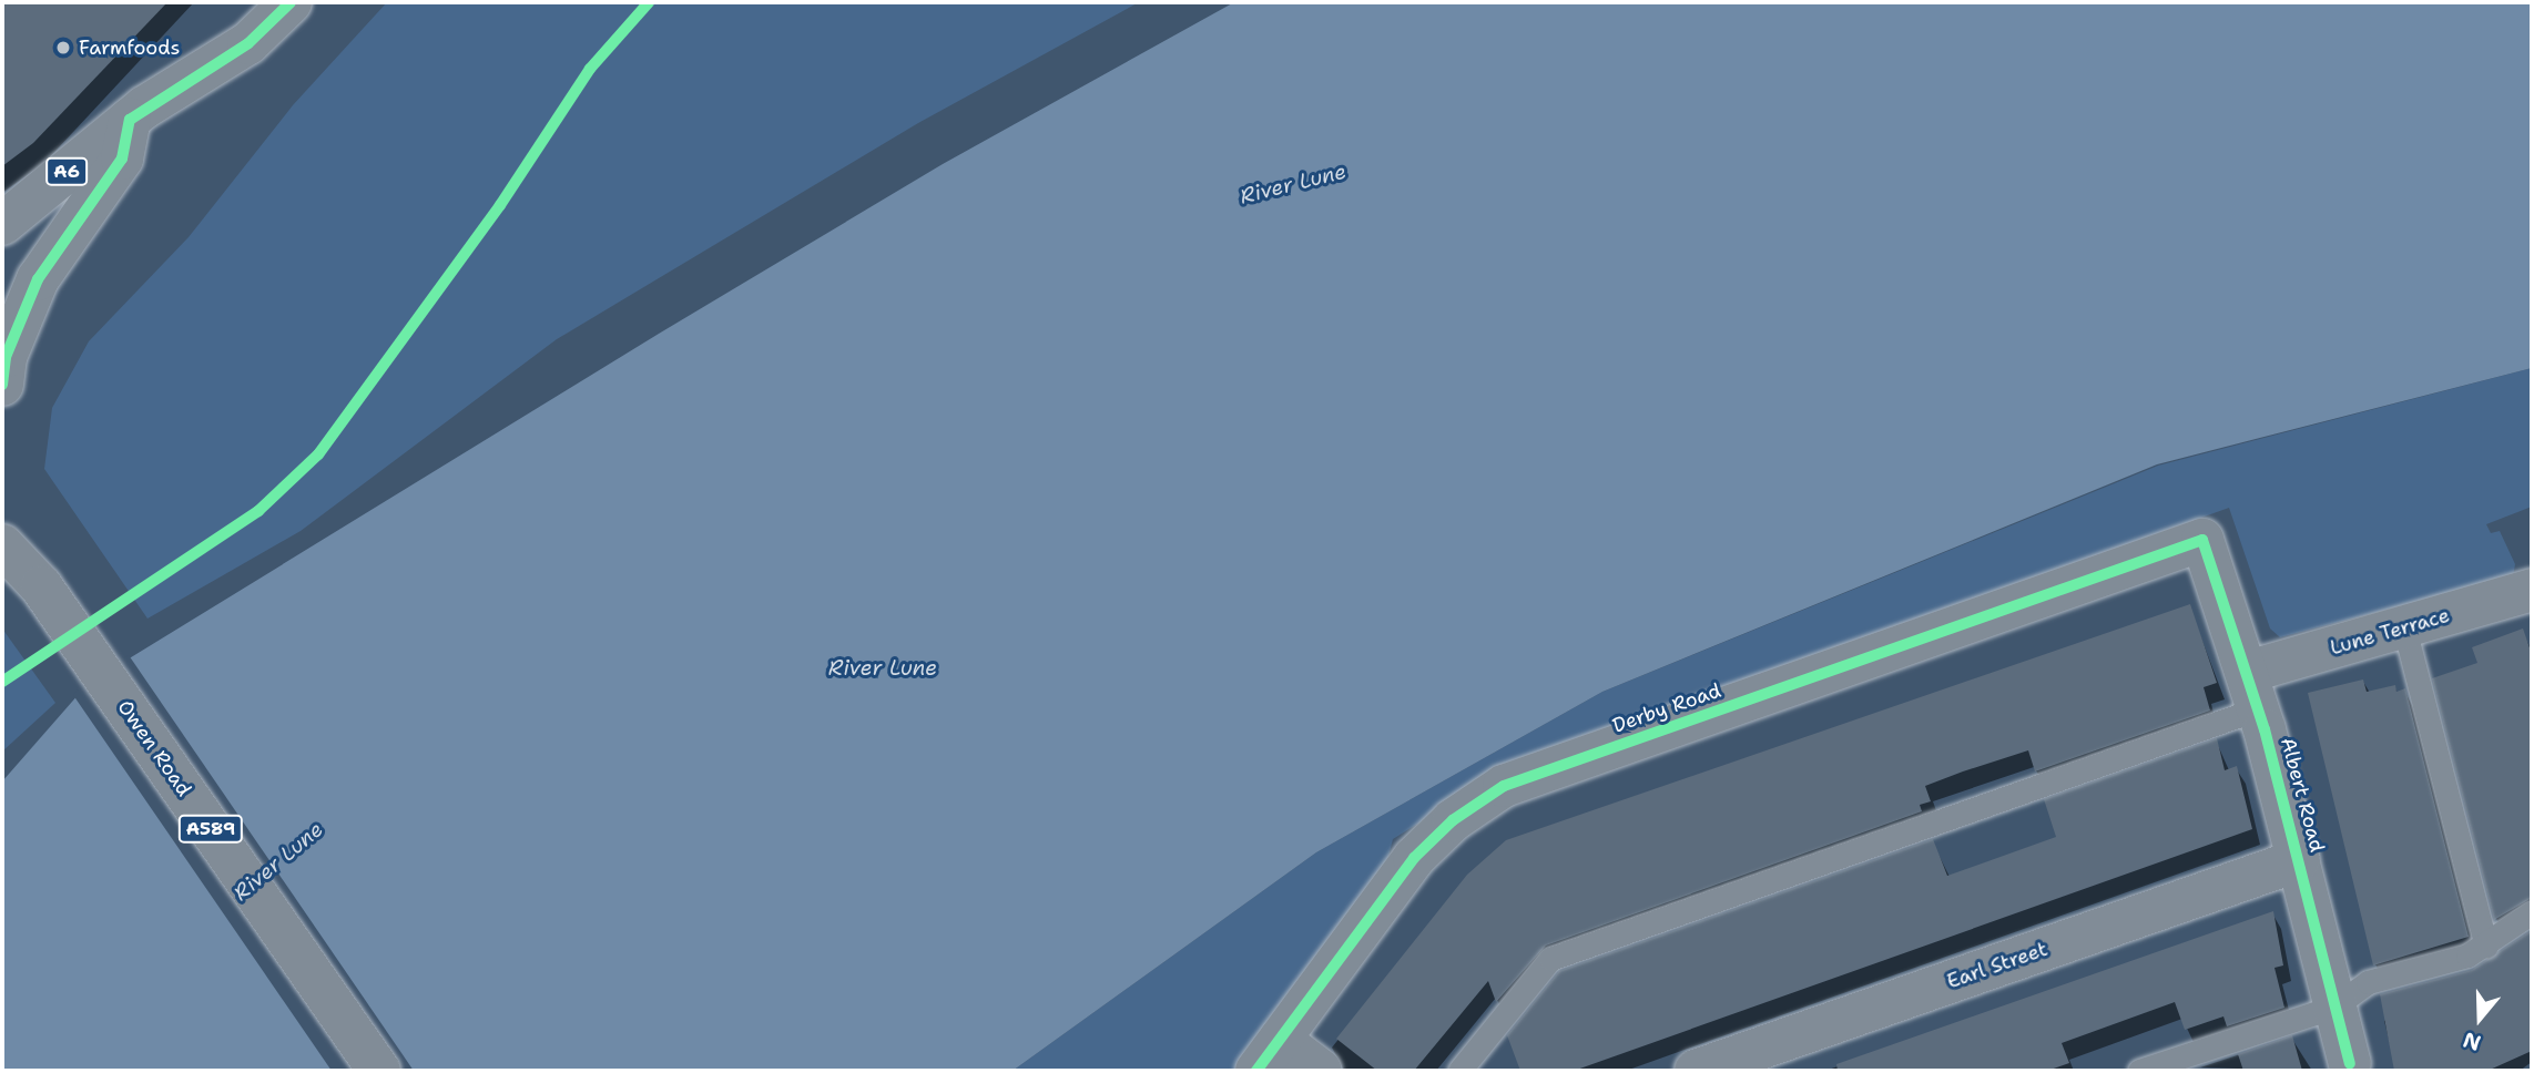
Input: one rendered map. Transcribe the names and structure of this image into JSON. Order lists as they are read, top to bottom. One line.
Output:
{"streets":{"street":["A6","Lune Terrace","Derby Road","Owen Road","Albert Road","A589","Earl Street"]},"crossings":[["Lune Terrace","Albert Road"],["Derby Road","Albert Road"],["Albert Road","Earl Street"]],"water":["River Lune"],"places":["Farmfoods"],"north":"bottom"}
